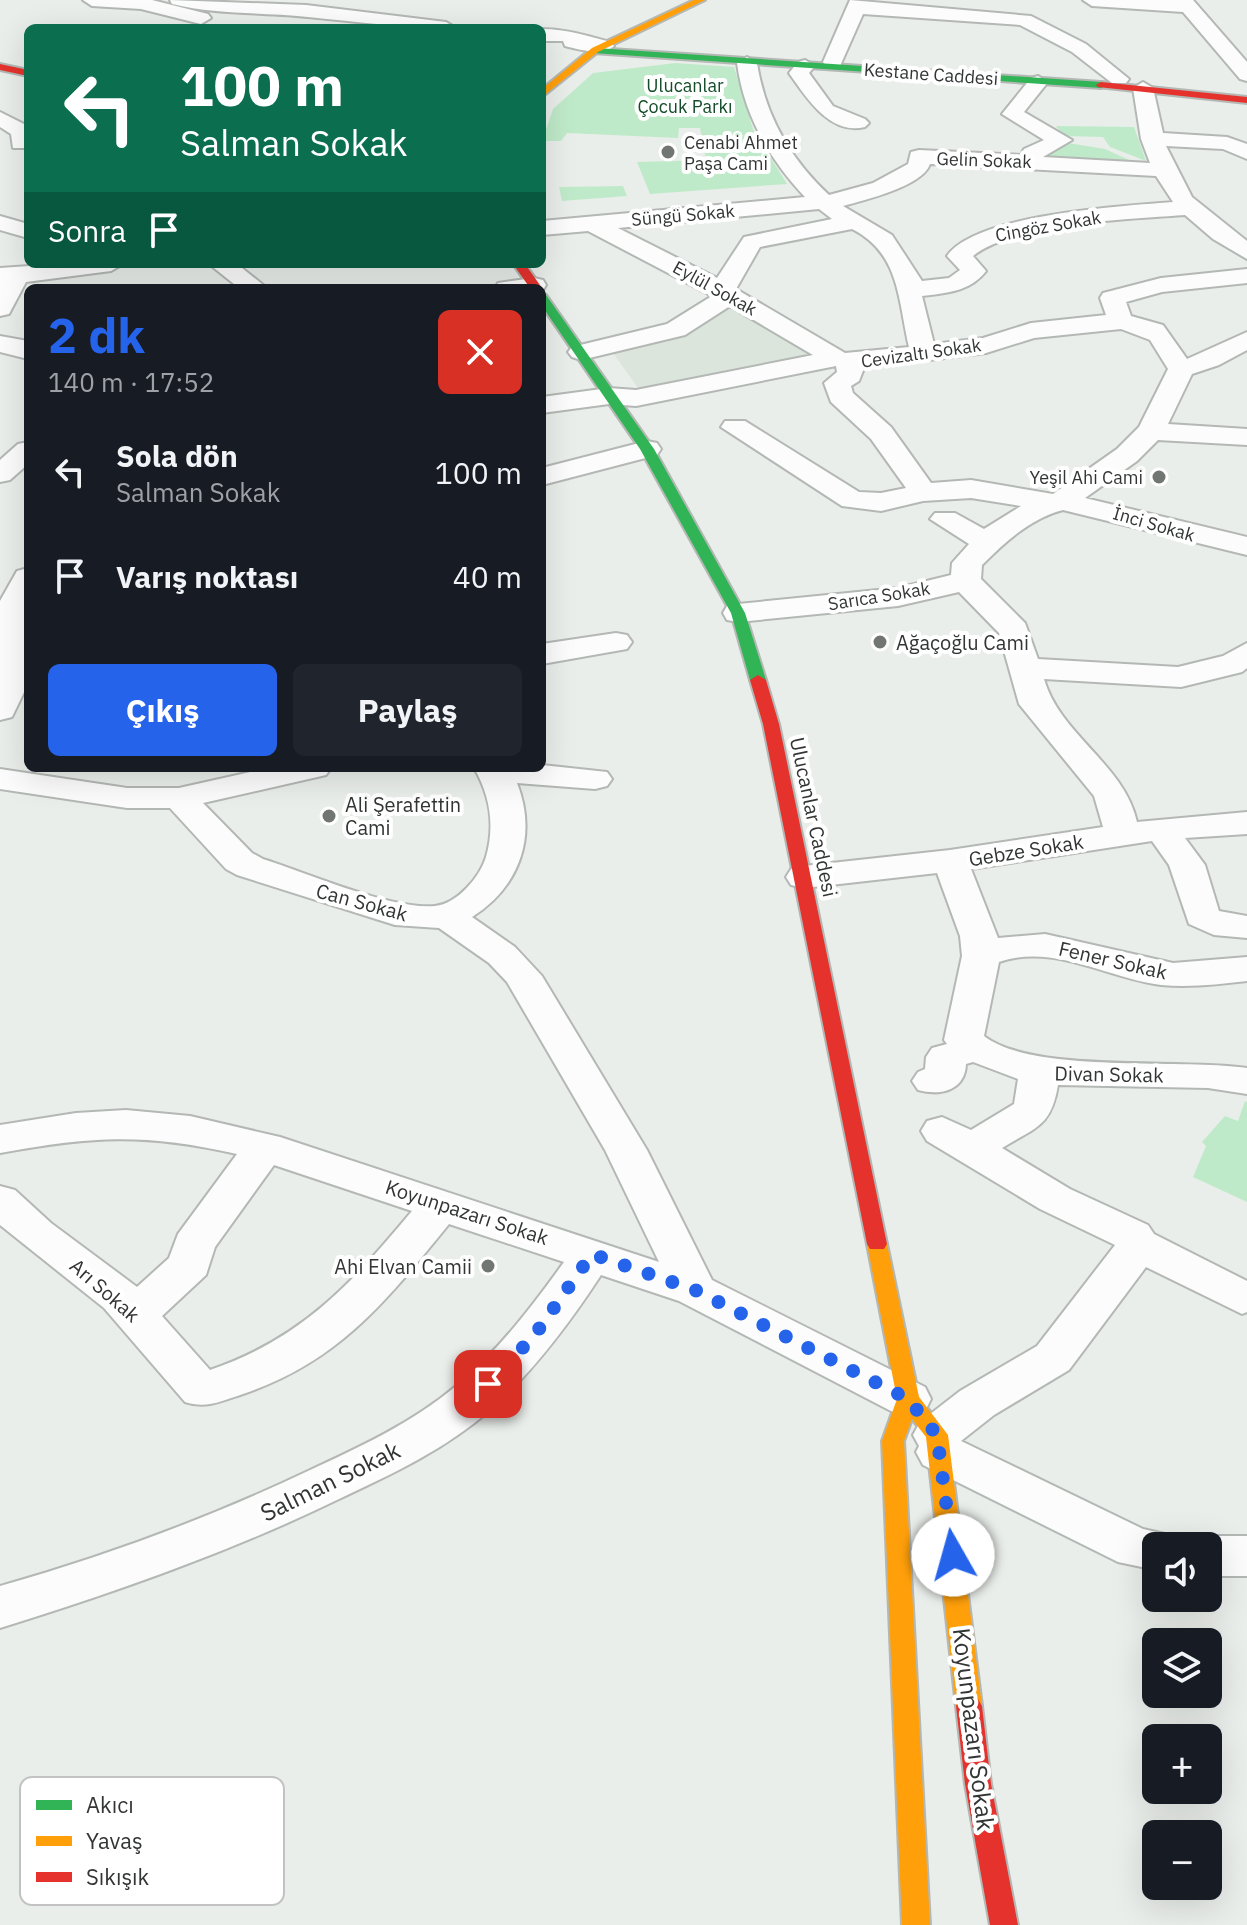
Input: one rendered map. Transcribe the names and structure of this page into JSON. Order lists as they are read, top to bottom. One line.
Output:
{"streets":{"main road":["Kestane Caddesi","Ulucanlar Caddesi","Koyunpazarı Sokak"],"street":["Gelin Sokak","Süngü Sokak","Cingöz Sokak","Eylül Sokak","Cevizaltı Sokak","İnci Sokak","Sarıca Sokak","Gebze Sokak","Can Sokak","Fener Sokak","Divan Sokak","Arı Sokak","Salman Sokak"]},"crossings":[["Gelin Sokak","Süngü Sokak"],["Süngü Sokak","Eylül Sokak"],["Eylül Sokak","Cevizaltı Sokak"],["Cevizaltı Sokak","Ulucanlar Caddesi"],["Sarıca Sokak","Ulucanlar Caddesi"],["Ulucanlar Caddesi","Gebze Sokak"],["Ulucanlar Caddesi","Koyunpazarı Sokak"],["Koyunpazarı Sokak","Arı Sokak"],["Koyunpazarı Sokak","Salman Sokak"]],"parks":["Ulucanlar Çocuk Parkı"],"places":["Cenabi Ahmet Paşa Cami","Yeşil Ahi Cami","Ağaçoğlu Cami","Ali Şerafettin Cami","Ahi Elvan Camii"],"legend":["Akıcı","Yavaş","Sıkışık"],"page":{"turn":["100 m","Salman Sokak"],"then":"Sonra","heading":["2 dk","140 m · 17:52"],"list":[{"name":"Sola dön","note":"Salman Sokak","value":"100 m"},{"name":"Varış noktası","value":"40 m"}],"buttons":["Çıkış","Paylaş"],"map_buttons":["+","−"]}}
